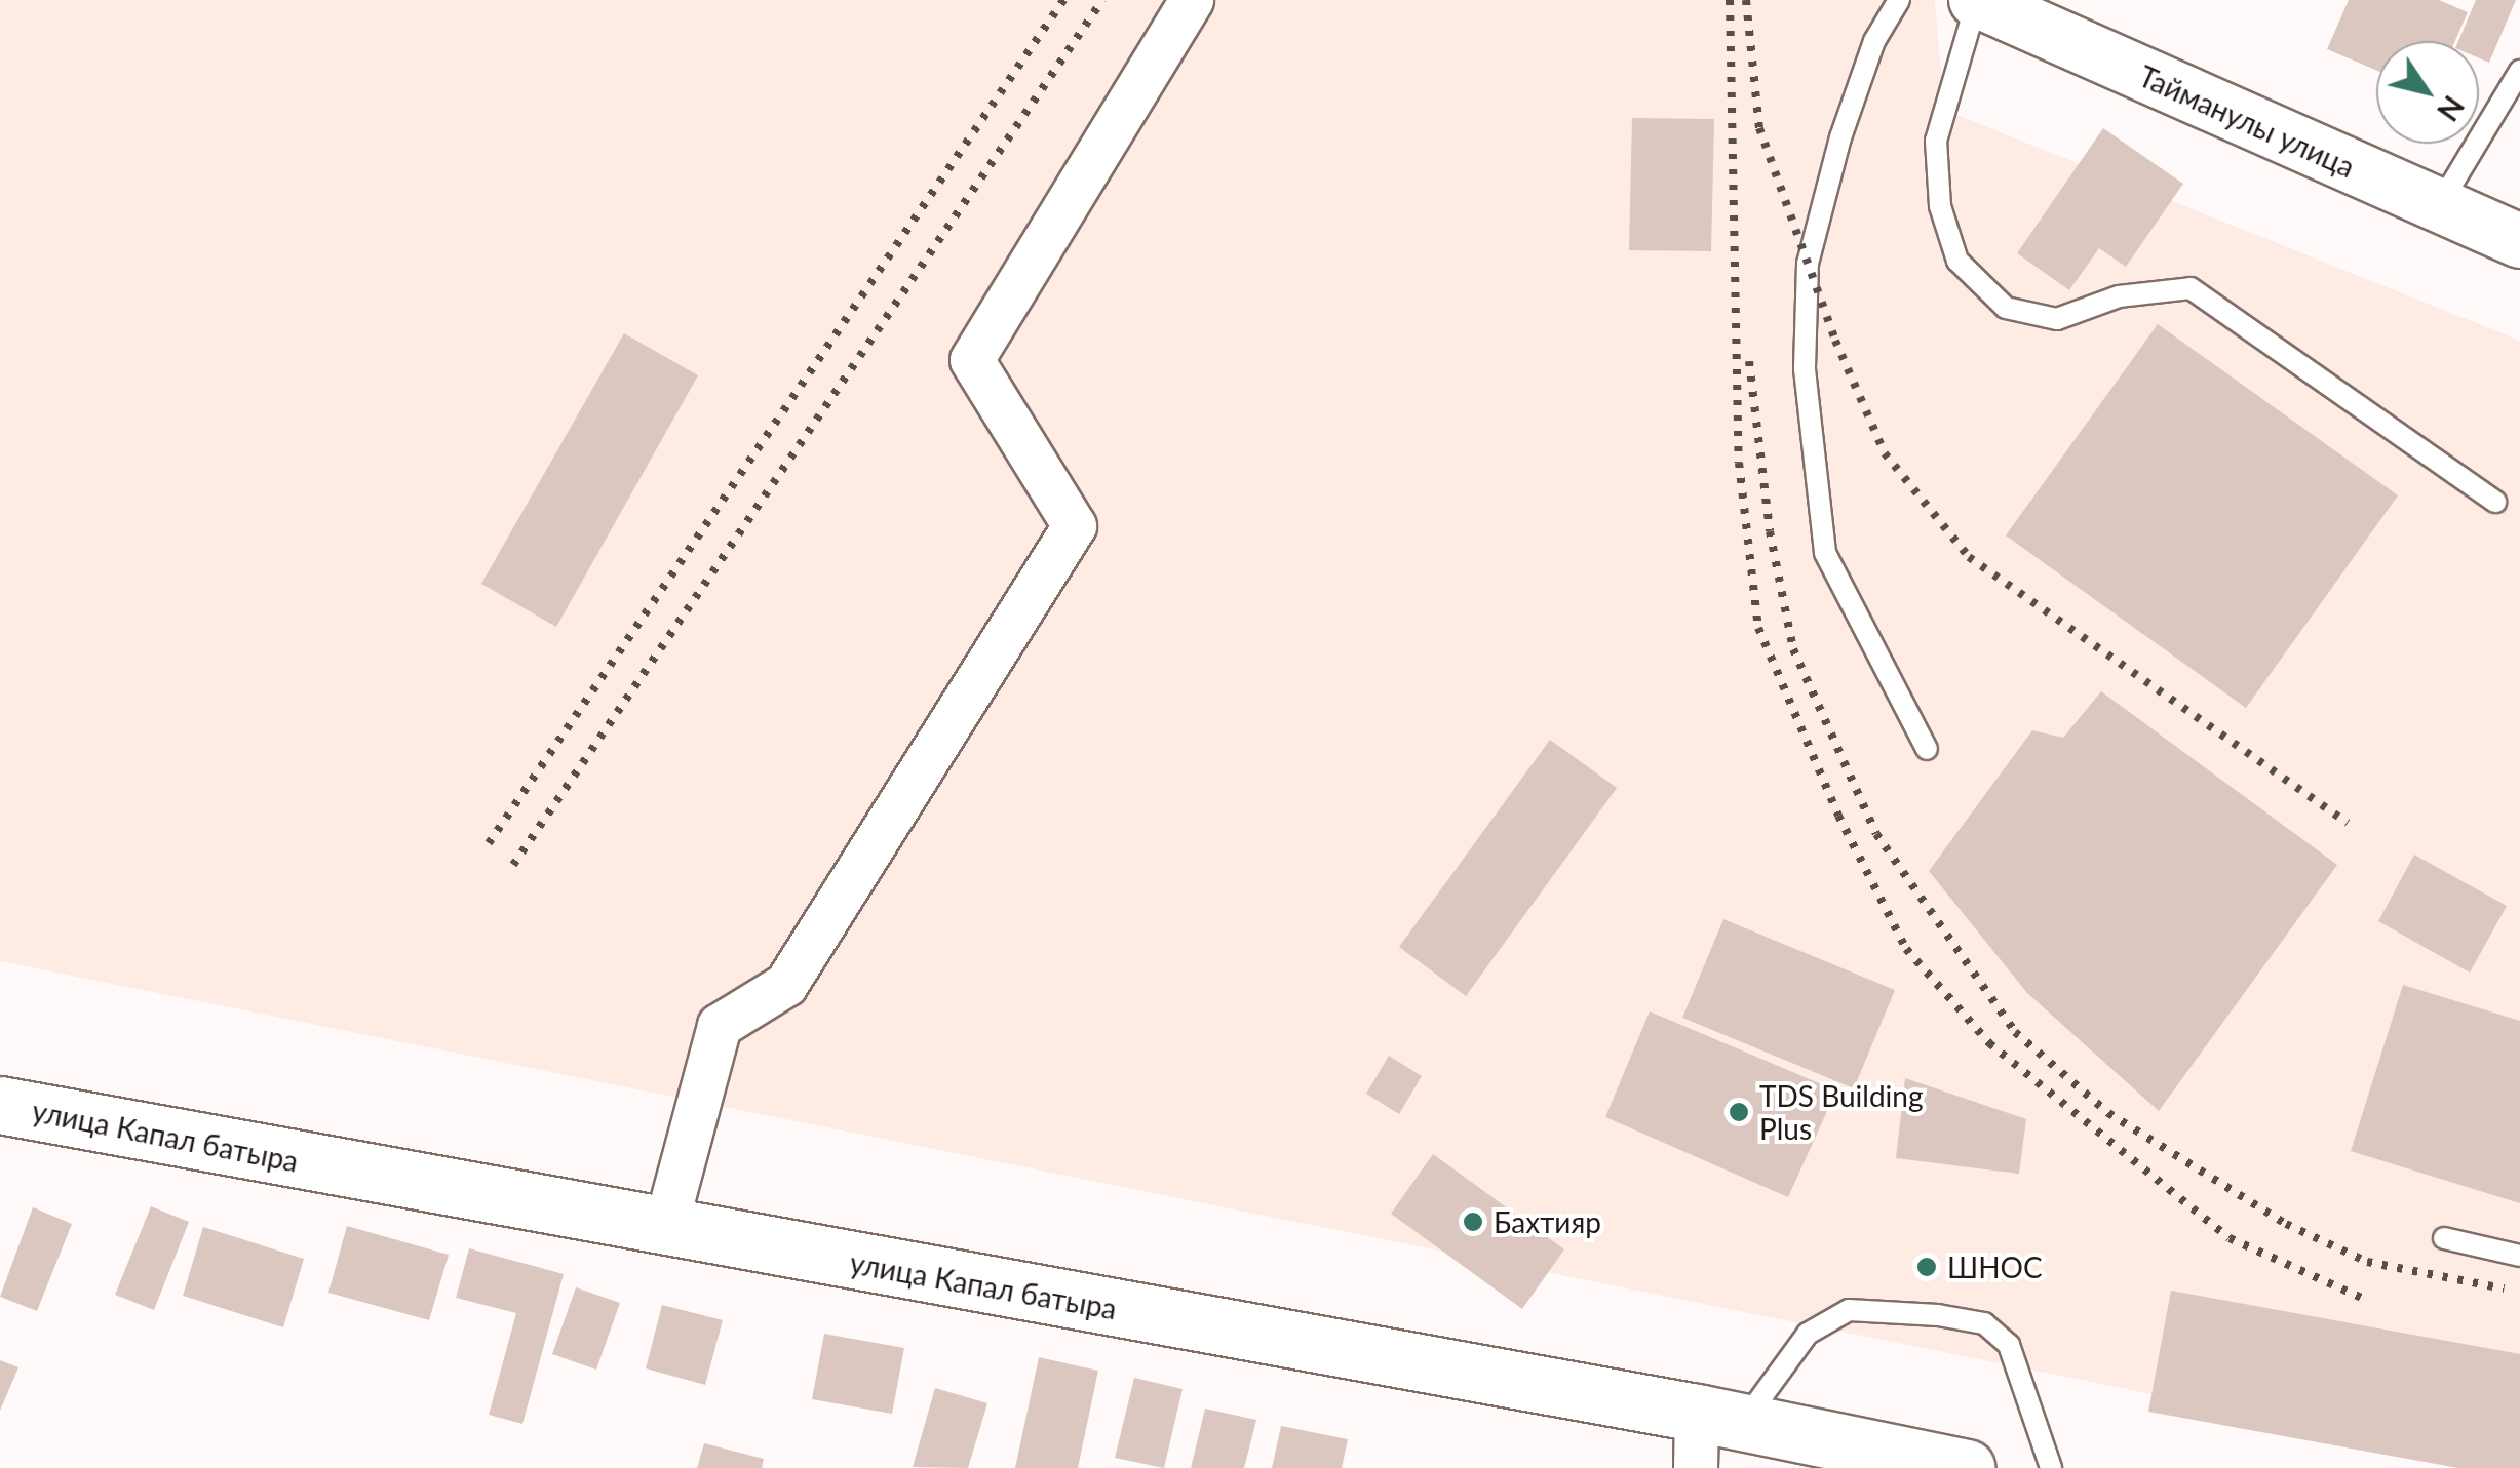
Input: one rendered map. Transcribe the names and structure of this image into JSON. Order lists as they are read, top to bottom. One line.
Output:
{"streets":{"main road":["улица Капал батыра"],"street":["Тайманулы улица"]},"places":["TDS Building Plus","Бахтияр","ШНОС"],"north":"bottom right"}
